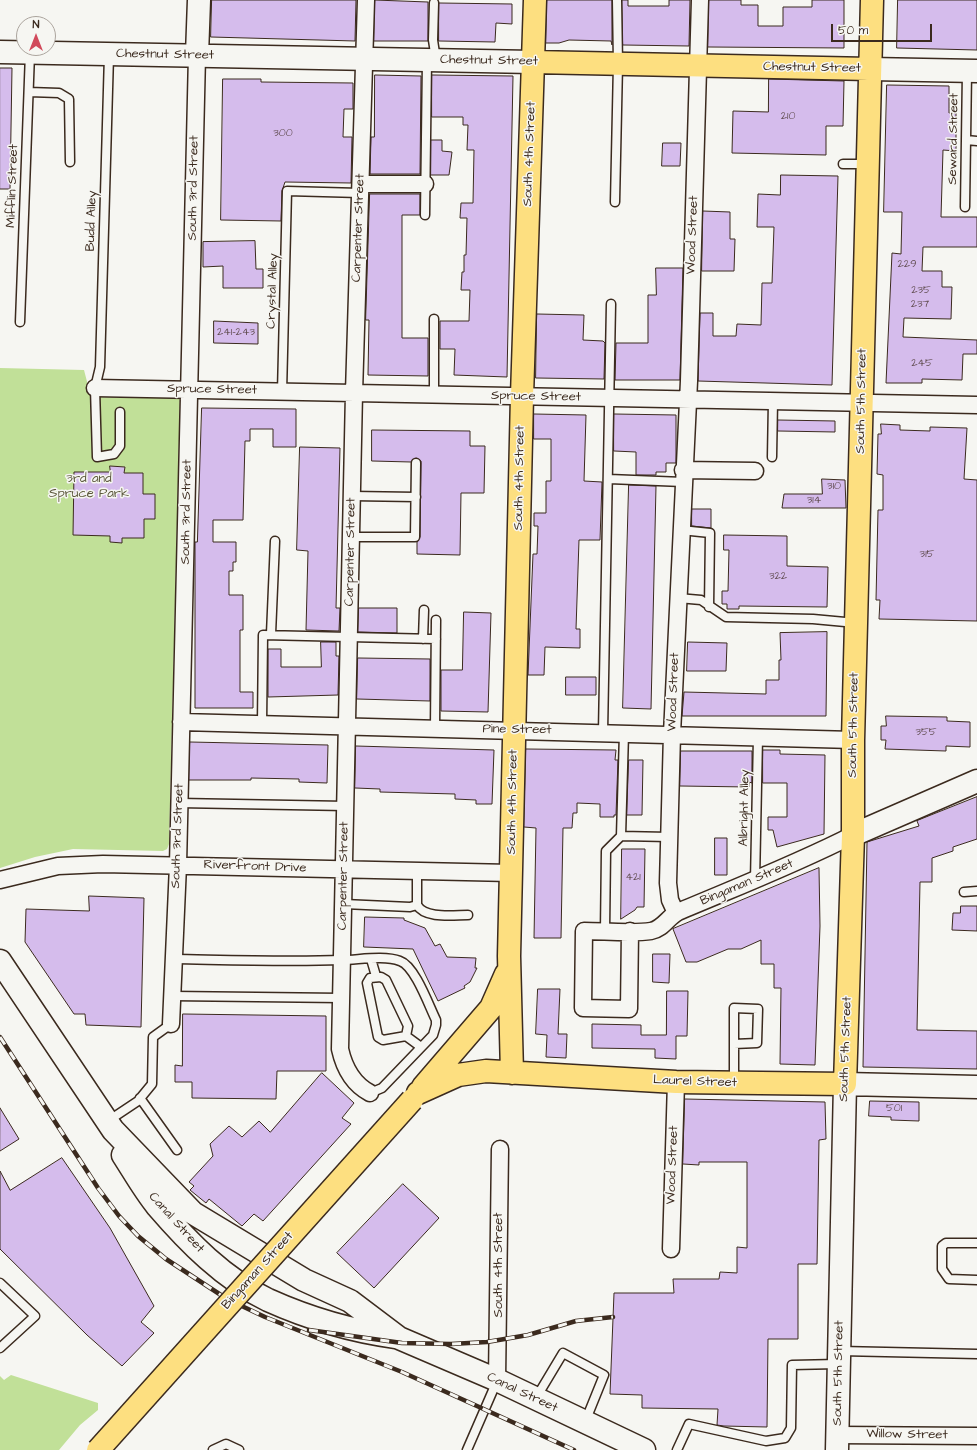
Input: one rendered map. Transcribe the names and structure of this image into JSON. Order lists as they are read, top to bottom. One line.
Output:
{"streets":{"main road":["Chestnut Street","South 4th Street","South 5th Street","Bingaman Street","Laurel Street"],"street":["South 3rd Street","Carpenter Street","Wood Street","Spruce Street","Pine Street","Riverfront Drive","Canal Street","Willow Street"],"lane":["Seward Street","Mifflin Street","Budd Alley","Crystal Alley","Albright Alley"]},"crossings":[["Chestnut Street","Seward Street"],["Chestnut Street","South 4th Street"],["Chestnut Street","South 3rd Street"],["Chestnut Street","Budd Alley"],["Chestnut Street","Carpenter Street"],["Chestnut Street","Wood Street"],["Chestnut Street","South 5th Street"],["South 4th Street","Spruce Street"],["South 4th Street","Pine Street"],["South 4th Street","Riverfront Drive"],["South 4th Street","Bingaman Street"],["South 4th Street","Laurel Street"],["South 4th Street","Canal Street"],["South 3rd Street","Spruce Street"],["South 3rd Street","Pine Street"],["South 3rd Street","Riverfront Drive"],["Budd Alley","Spruce Street"],["Carpenter Street","Crystal Alley"],["Carpenter Street","Spruce Street"],["Carpenter Street","Pine Street"],["Carpenter Street","Riverfront Drive"],["Wood Street","Spruce Street"],["Wood Street","Pine Street"],["Wood Street","Bingaman Street"],["Wood Street","Laurel Street"],["Crystal Alley","Spruce Street"],["Spruce Street","South 5th Street"],["South 5th Street","Pine Street"],["South 5th Street","Bingaman Street"],["South 5th Street","Laurel Street"],["South 5th Street","Willow Street"],["Pine Street","Albright Alley"],["Albright Alley","Bingaman Street"],["Bingaman Street","Laurel Street"]],"parks":["3rd and Spruce Park"],"house_numbers":["210","300","229","235","237","241-243","245","310","314","315","322","355","421","501"],"scale_bar":"50 m","north":"top"}
